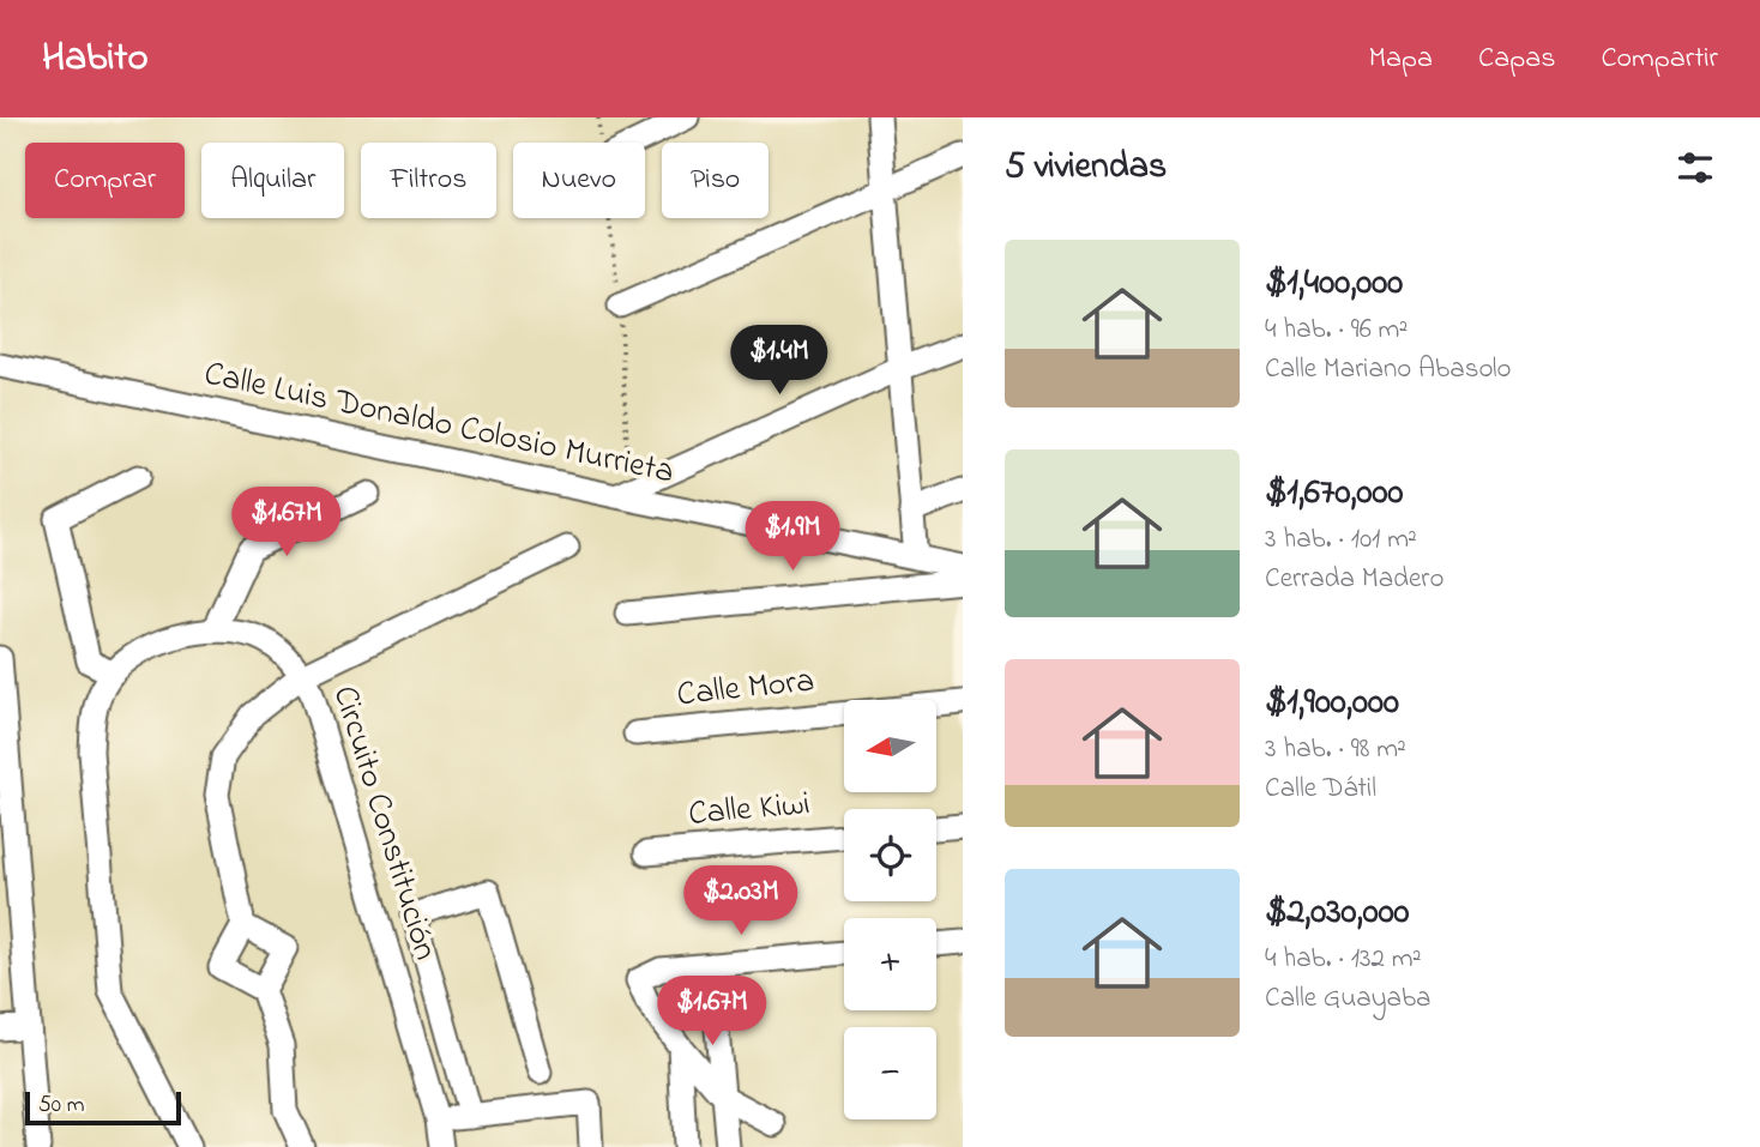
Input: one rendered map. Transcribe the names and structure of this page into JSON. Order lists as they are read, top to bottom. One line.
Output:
{"streets":{"street":["Calle Luis Donaldo Colosio Murrieta","Calle Mora","Calle Kiwi","Circuito Constitución"]},"scale_bar":"50 m","north":"left","page":{"header":"Habito","nav":["Mapa","Capas","Compartir"],"heading":"5 viviendas","chip":["Comprar","Alquilar","Filtros","Nuevo","Piso"],"list":[{"name":"$1,400,000","note":"4 hab. · 96 m² · Calle Mariano Abasolo"},{"name":"$1,670,000","note":"3 hab. · 101 m² · Cerrada Madero"},{"name":"$1,900,000","note":"3 hab. · 98 m² · Calle Dátil"},{"name":"$2,030,000","note":"4 hab. · 132 m² · Calle Guayaba"}],"price":["$1.4M","$1.67M","$1.9M","$2.03M","$1.67M"],"map_buttons":["+","−"],"scale":"50 m"}}
